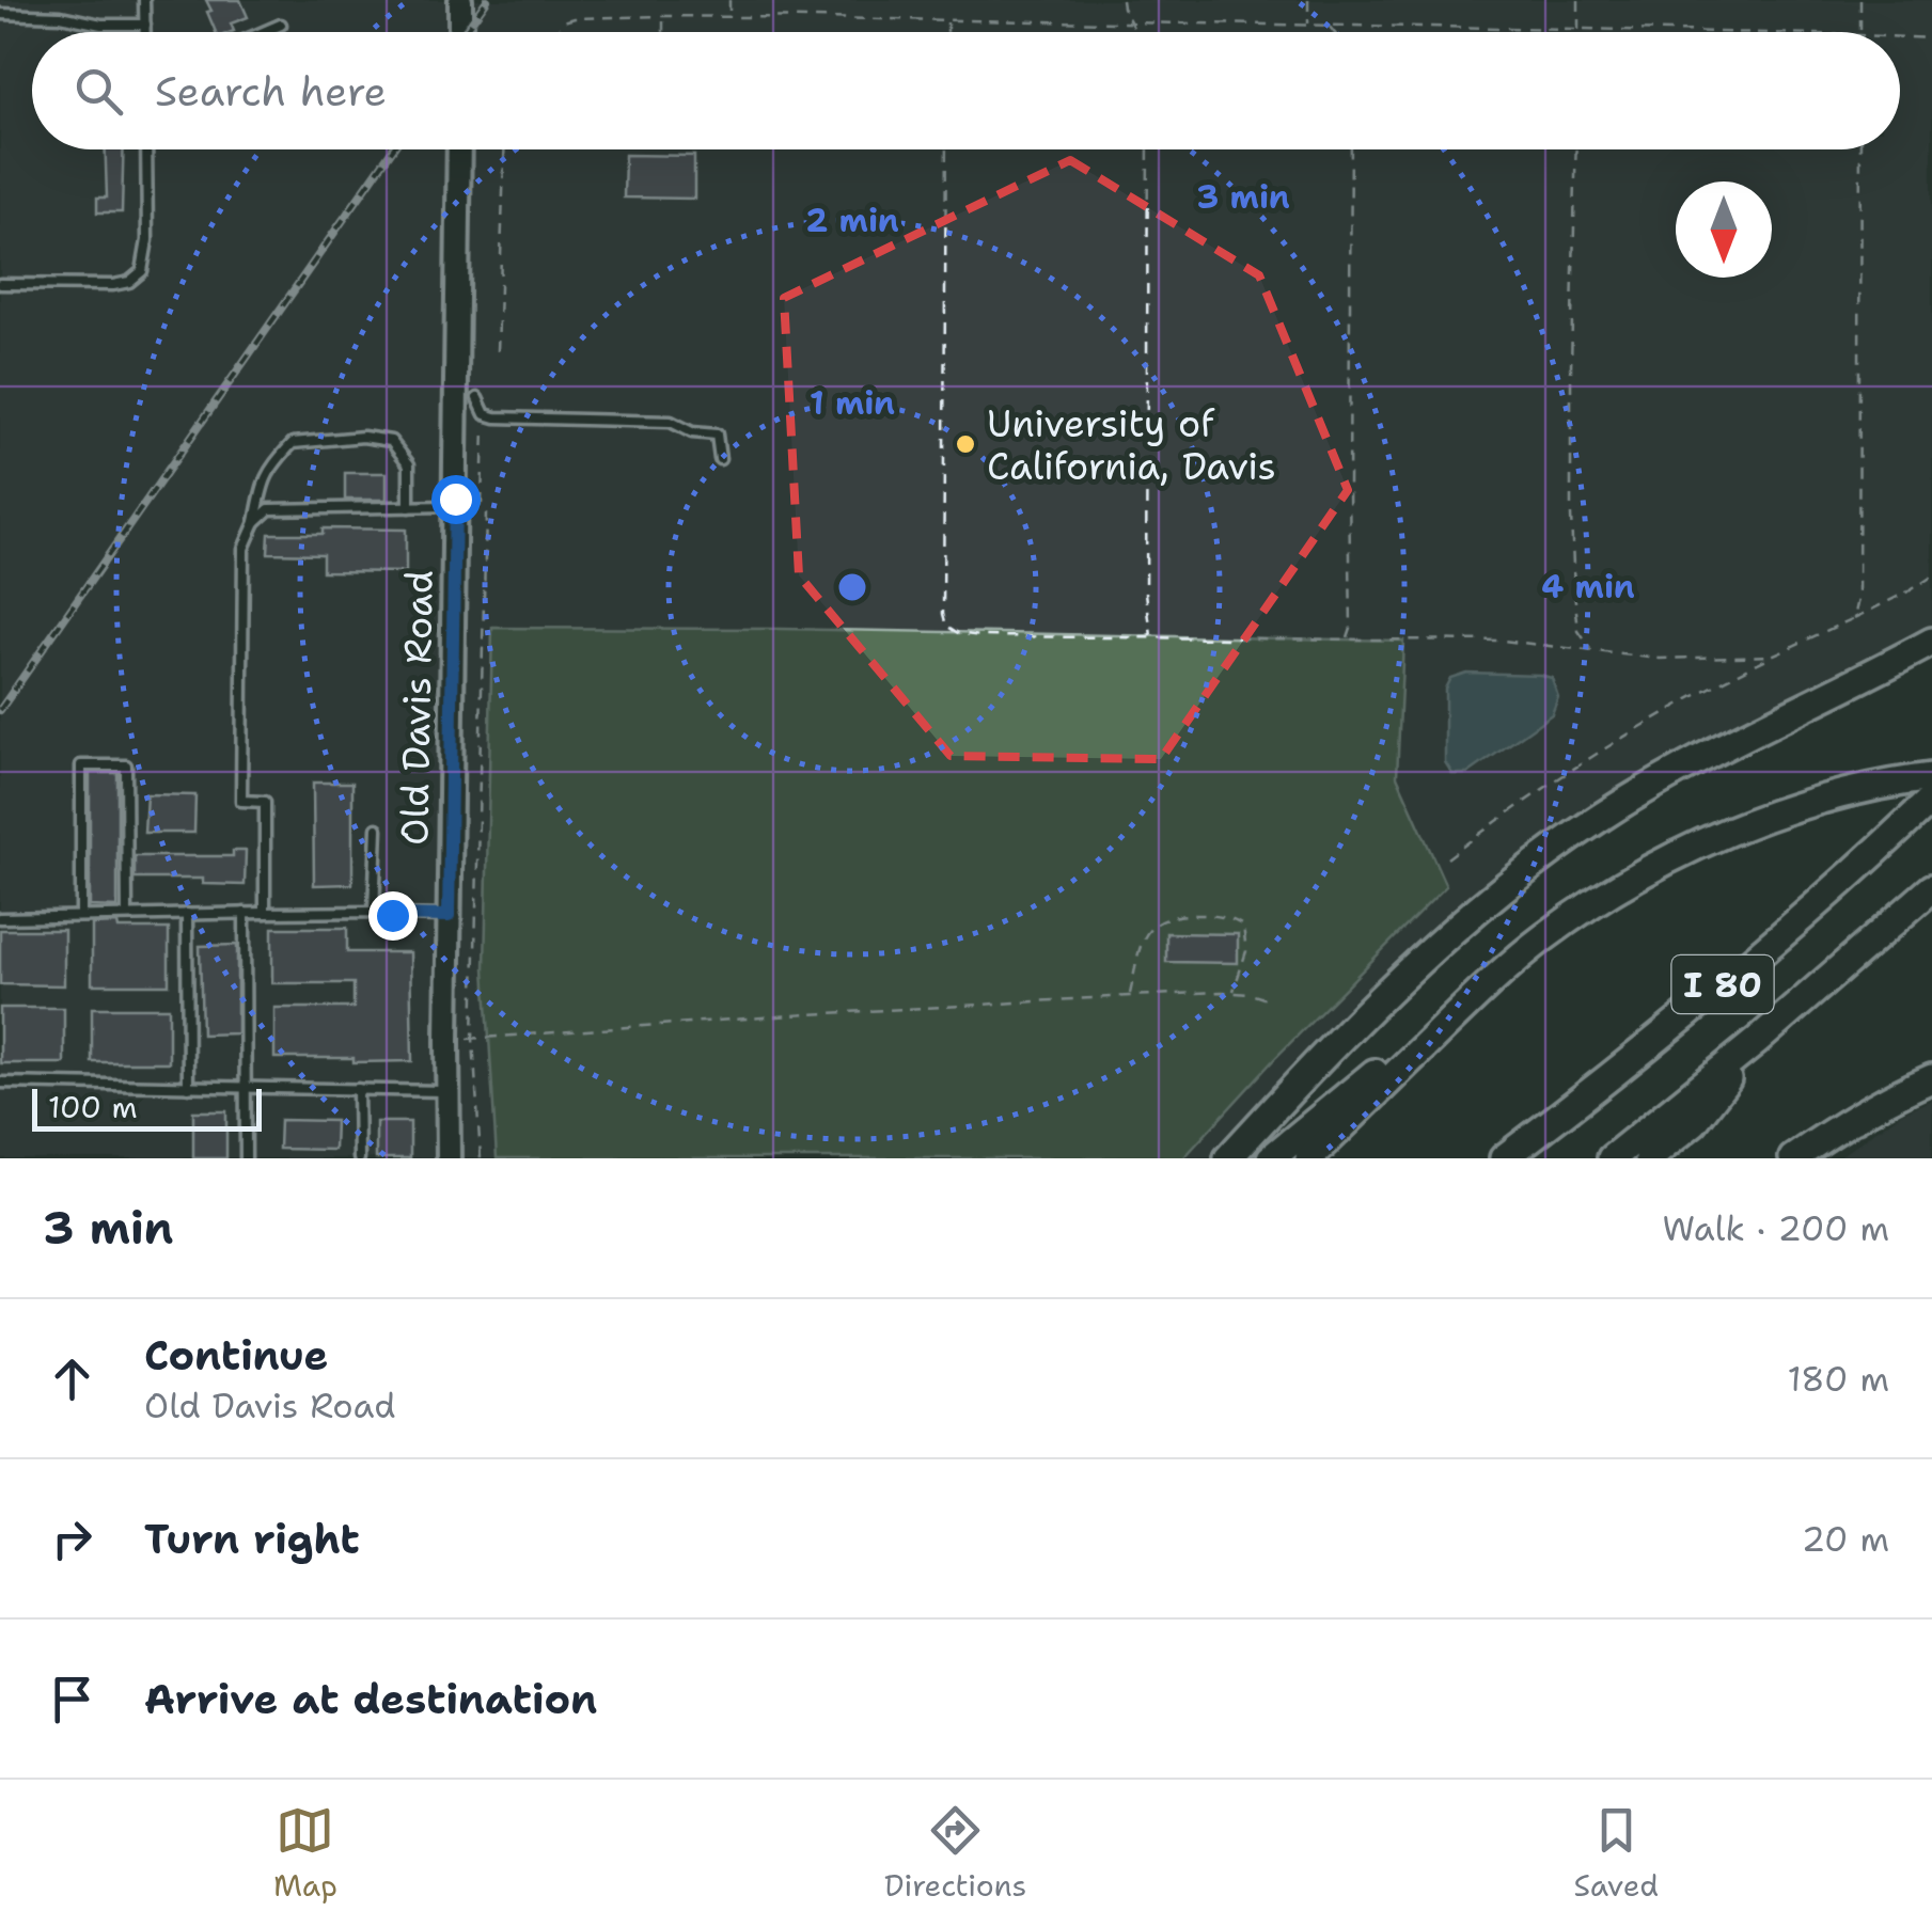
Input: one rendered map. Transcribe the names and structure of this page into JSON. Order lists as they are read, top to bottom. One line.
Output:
{"streets":{"highway":["I 80"],"street":["Old Davis Road"]},"places":["University of California, Davis"],"scale_bar":"100 m","north":"bottom","page":{"search":"Search here","scale":"100 m","heading":["3 min","Walk · 200 m"],"list":[["Continue","Old Davis Road","180 m"],["Turn right","20 m"],"Arrive at destination"],"nav":["Map","Directions","Saved"]},"rings":["3 min","2 min","1 min","4 min"]}
